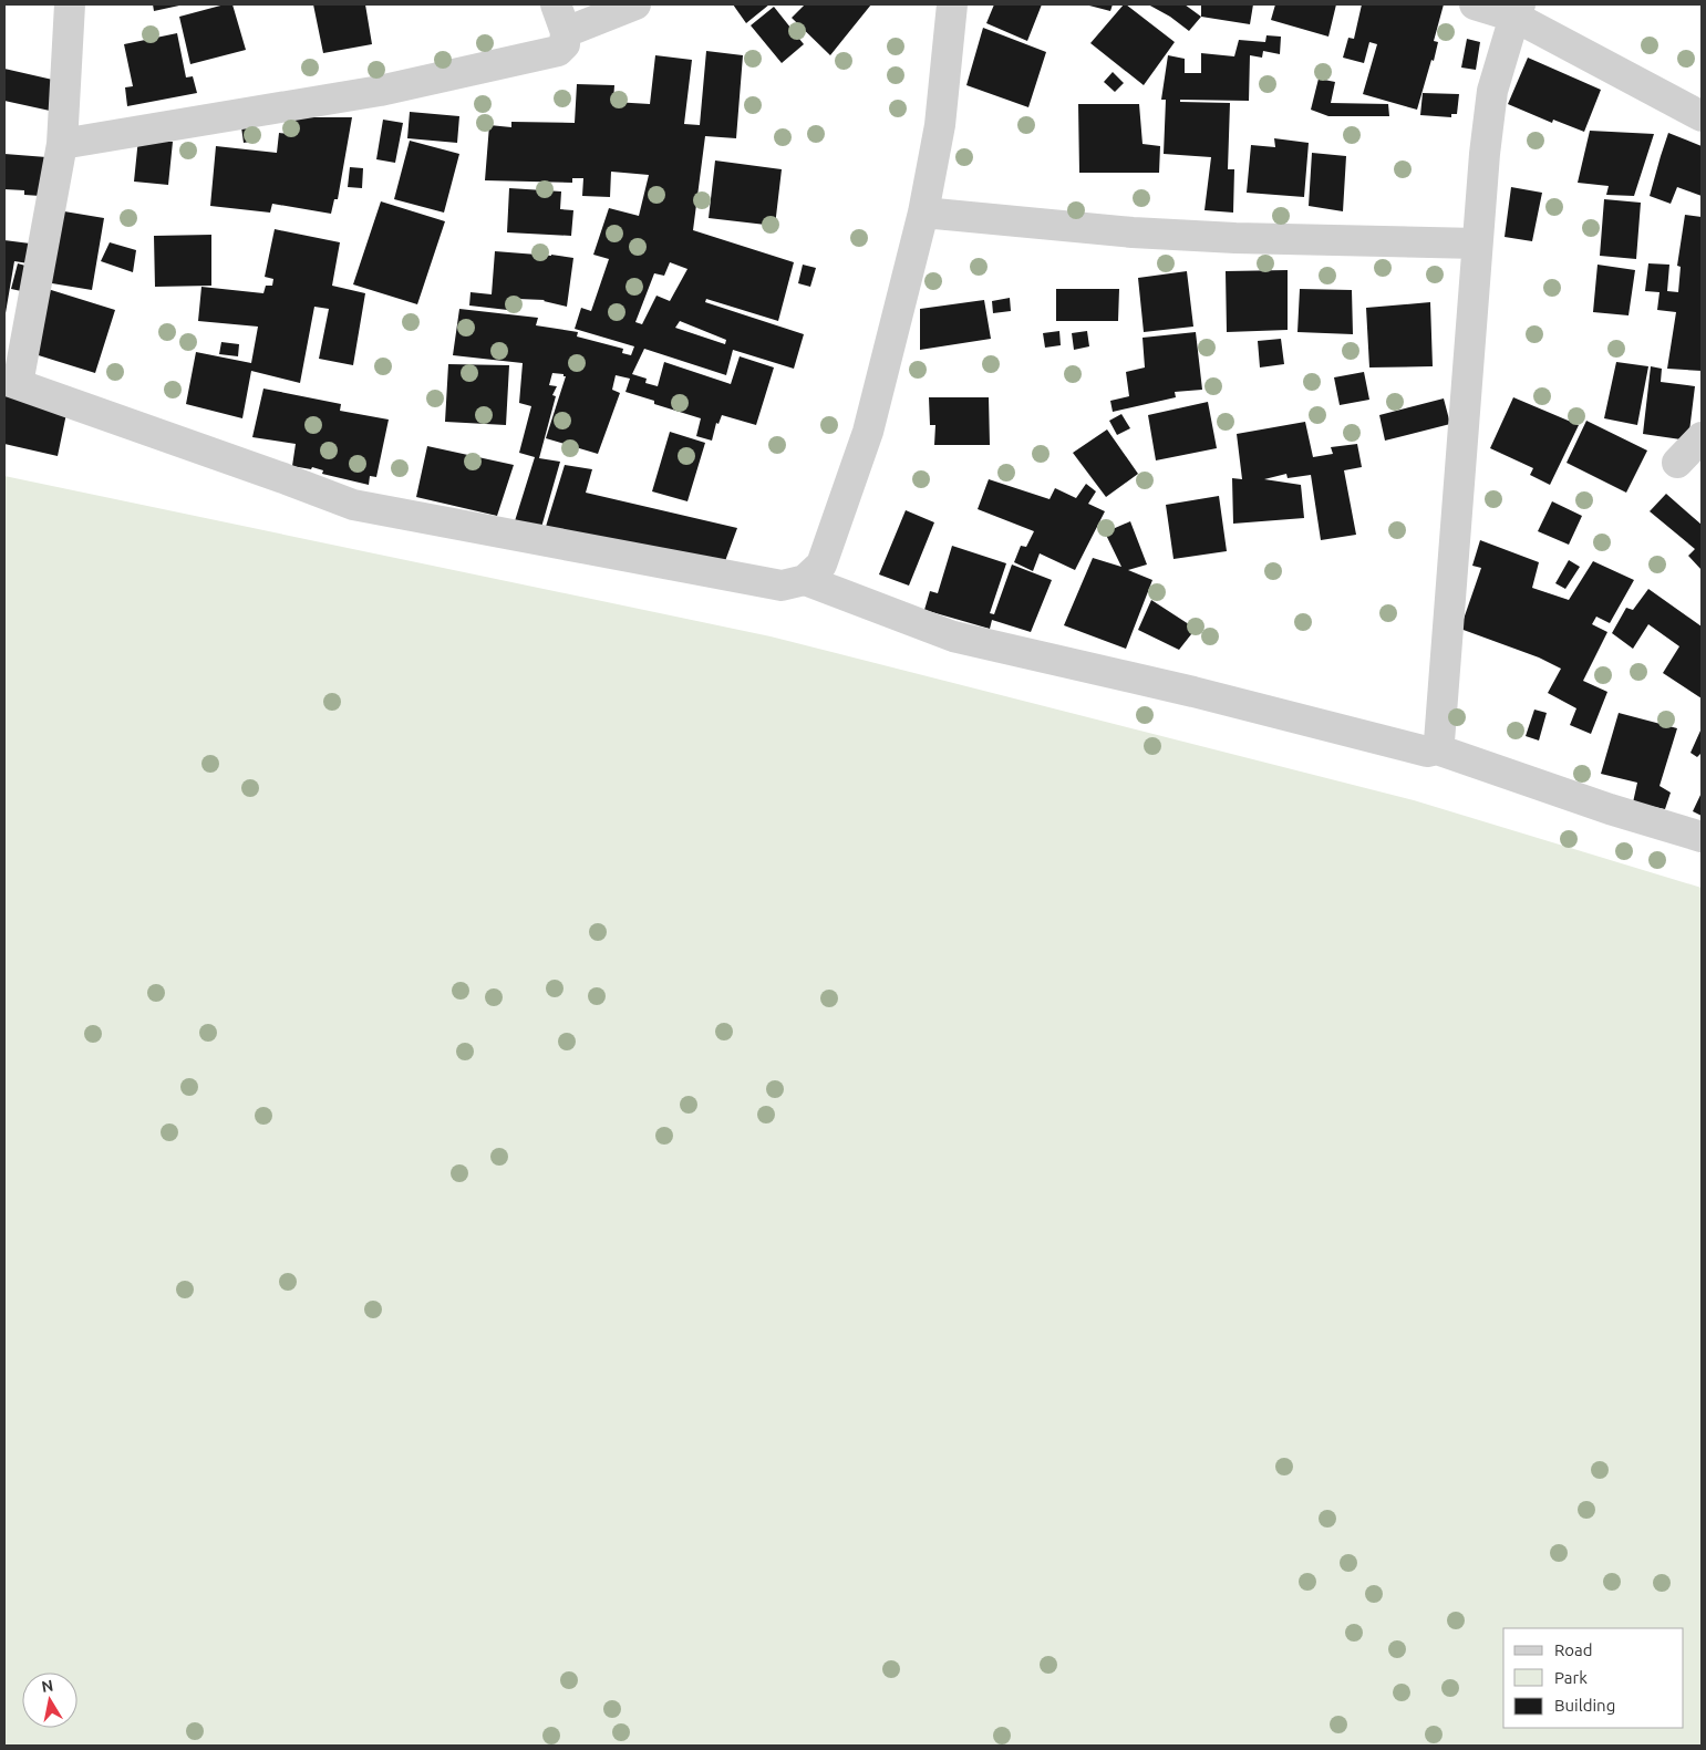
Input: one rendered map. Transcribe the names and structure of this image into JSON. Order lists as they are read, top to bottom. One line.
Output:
{"legend":["Road","Park","Building"],"north":"top"}
